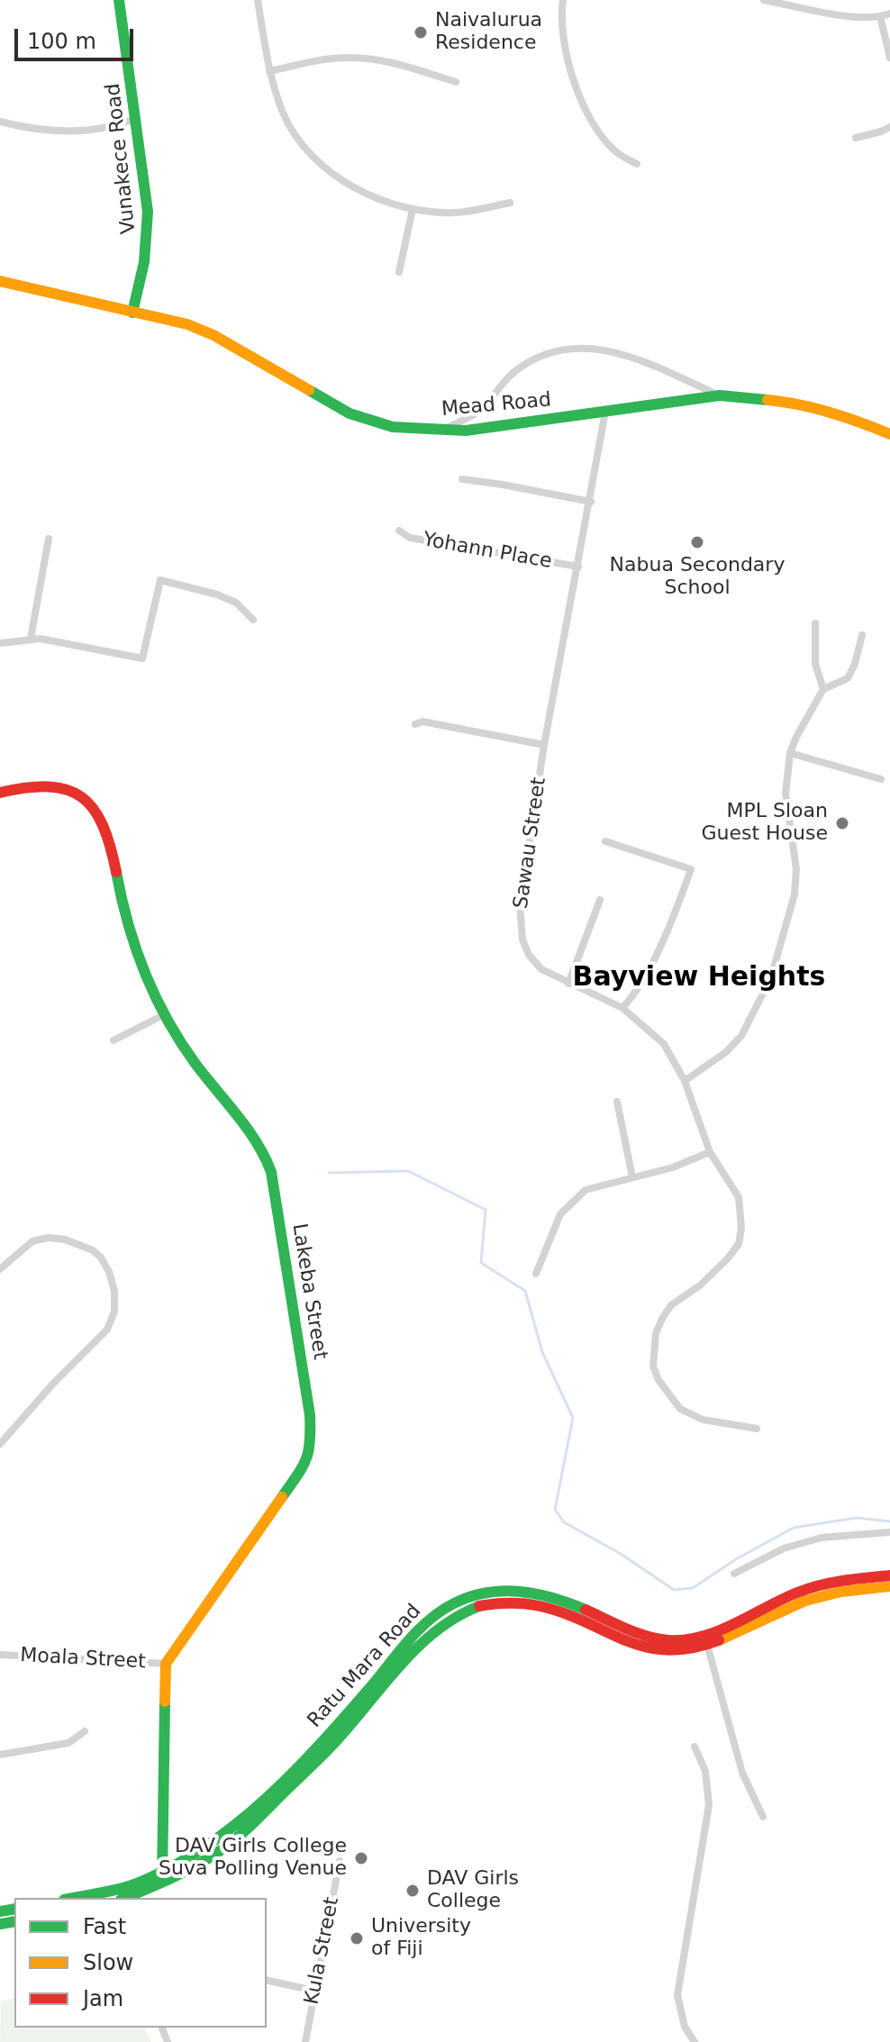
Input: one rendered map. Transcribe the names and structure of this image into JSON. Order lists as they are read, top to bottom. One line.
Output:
{"streets":{"main road":["Vunakece Road","Mead Road","Lakeba Street","Ratu Mara Road"],"street":["Yohann Place","Sawau Street","Moala Street","Kula Street"]},"crossings":[["Vunakece Road","Mead Road"],["Mead Road","Sawau Street"],["Yohann Place","Sawau Street"],["Lakeba Street","Moala Street"]],"districts":["Bayview Heights"],"places":["Naivalurua Residence","Nabua Secondary School","MPL Sloan Guest House","DAV Girls College Suva Polling Venue","DAV Girls College","University of Fiji"],"legend":["Fast","Slow","Jam"],"scale_bar":"100 m"}
